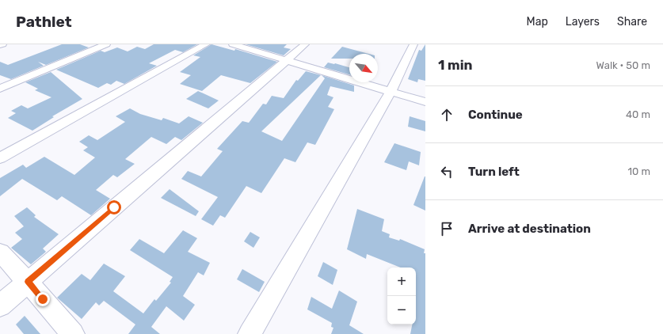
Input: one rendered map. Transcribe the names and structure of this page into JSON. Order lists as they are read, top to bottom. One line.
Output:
{"north":"bottom right","page":{"header":"Pathlet","nav":["Map","Layers","Share"],"heading":["1 min","Walk · 50 m"],"list":[["Continue","40 m"],["Turn left","10 m"],"Arrive at destination"],"map_buttons":["+","−"]}}
